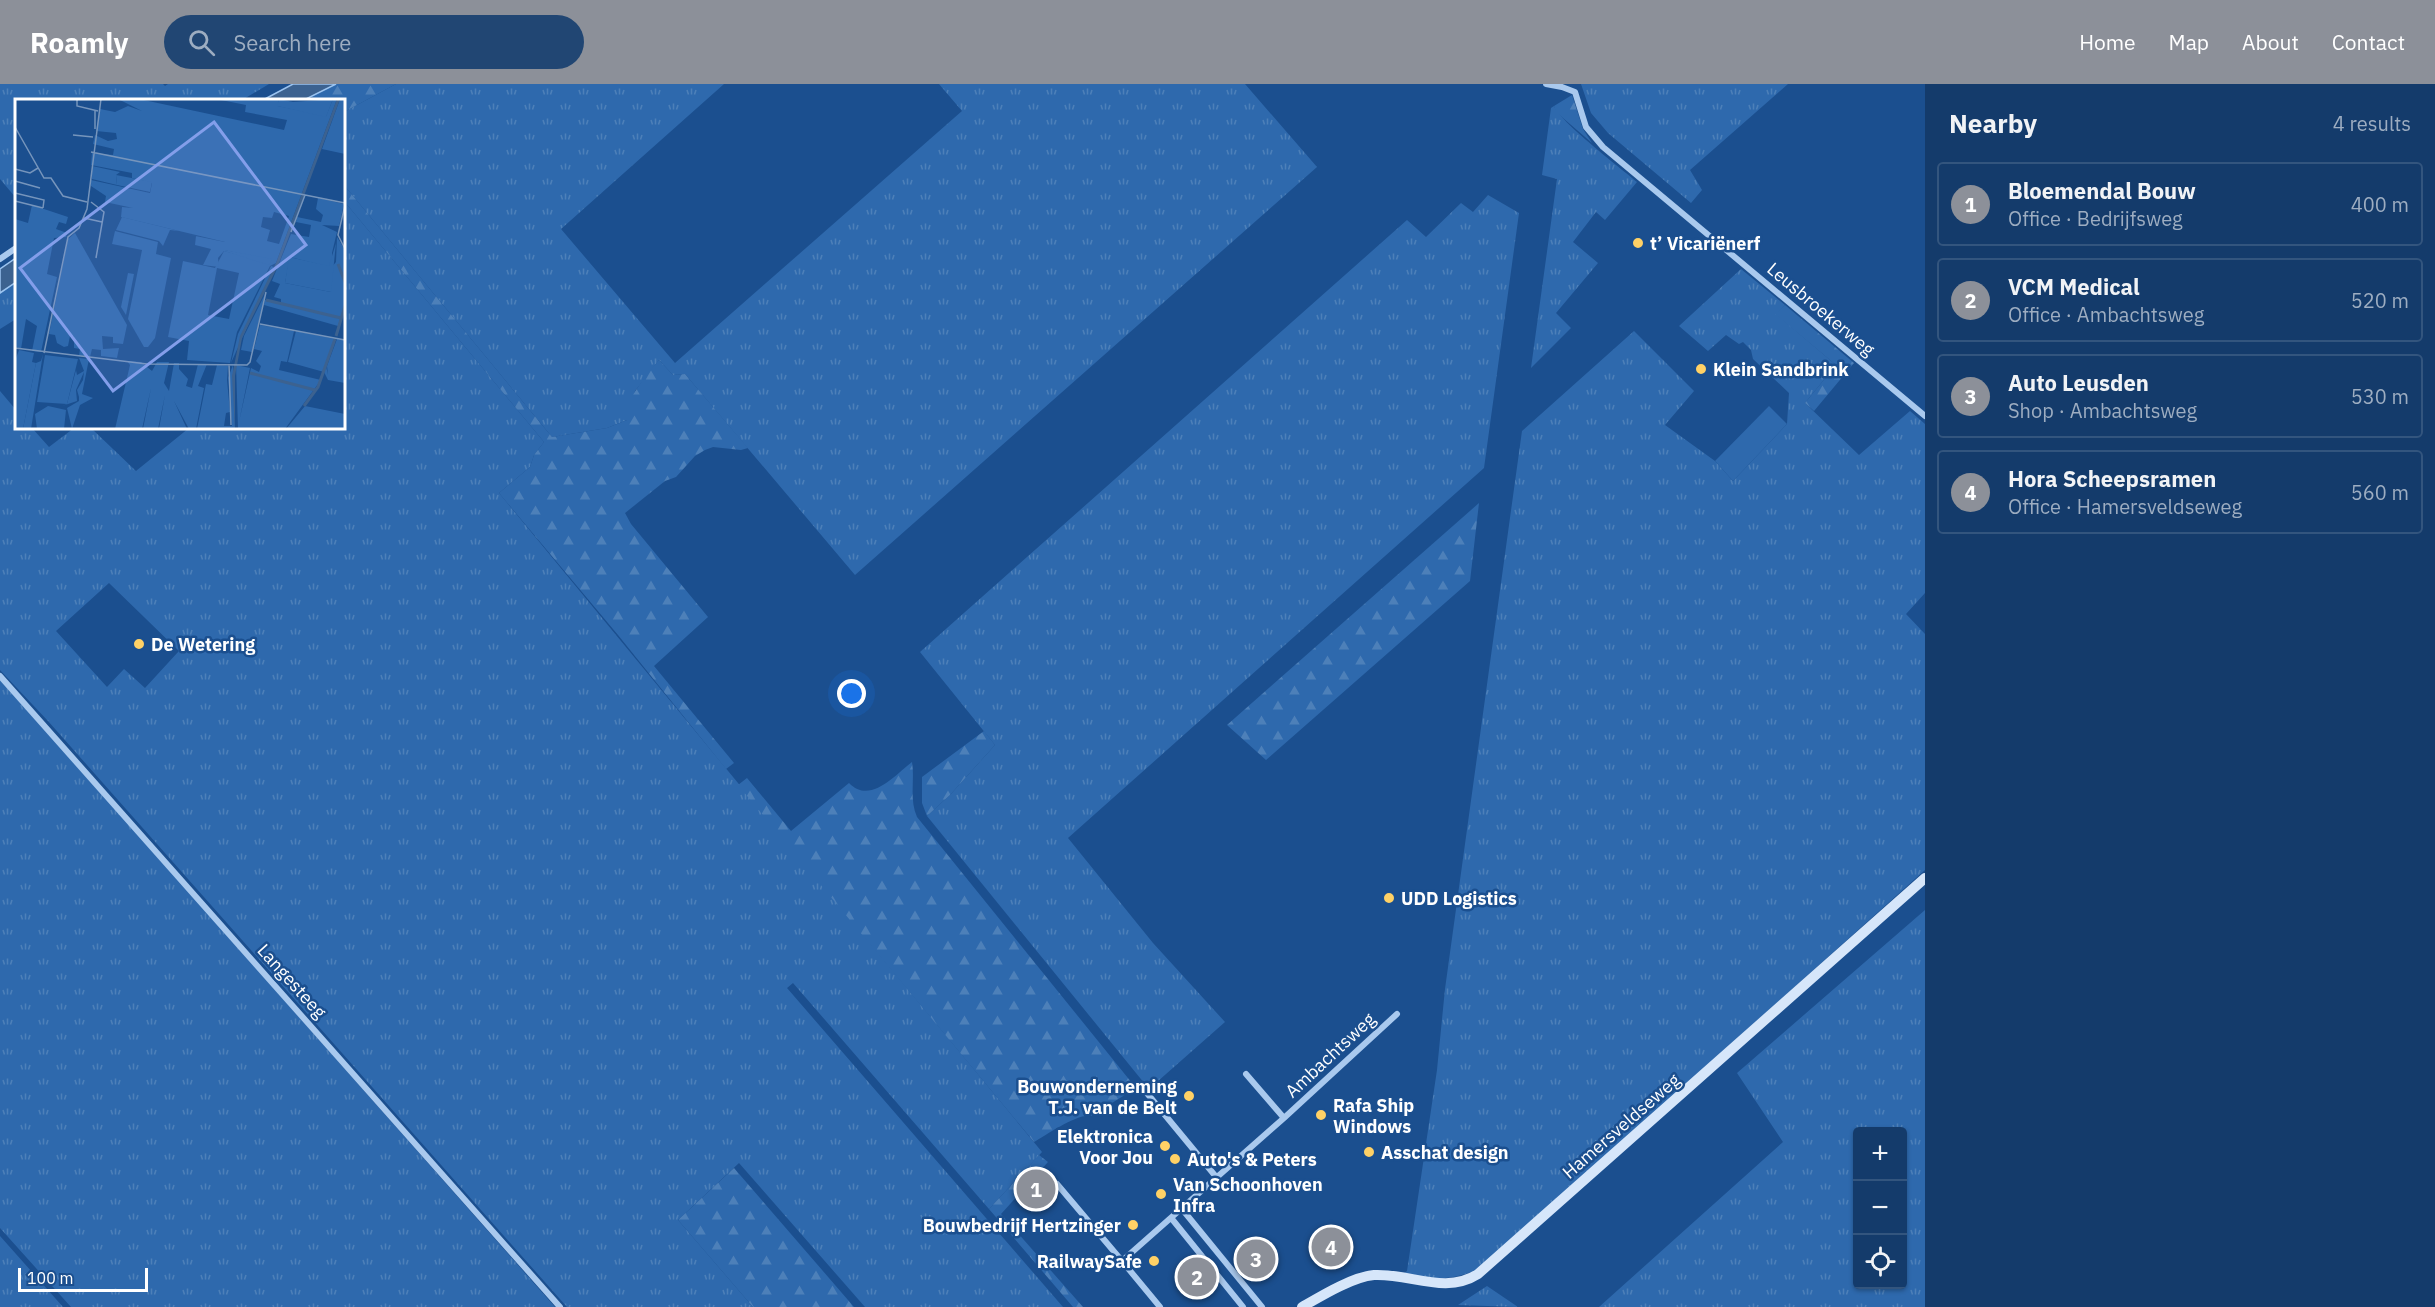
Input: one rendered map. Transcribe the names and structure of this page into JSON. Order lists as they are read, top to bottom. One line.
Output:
{"streets":{"street":["Leusbroekerweg","Langesteeg","Ambachtsweg","Hamersveldseweg"]},"places":["t’ Vicariënerf","Klein Sandbrink","De Wetering","UDD Logistics","Bouwonderneming T.J. van de Belt","Rafa Ship Windows","Elektronica Voor Jou","Asschat design","Auto's & Peters","Van Schoonhoven Infra","Bouwbedrijf Hertzinger","RailwaySafe"],"scale_bar":"100 m","page":{"header":"Roamly","search":"Search here","nav":["Home","Map","About","Contact"],"heading":["Nearby","4 results"],"list":[{"mark":"1","name":"Bloemendal Bouw","note":"Office · Bedrijfsweg","value":"400 m"},{"mark":"2","name":"VCM Medical","note":"Office · Ambachtsweg","value":"520 m"},{"mark":"3","name":"Auto Leusden","note":"Shop · Ambachtsweg","value":"530 m"},{"mark":"4","name":"Hora Scheepsramen","note":"Office · Hamersveldseweg","value":"560 m"}],"map_buttons":["+","−"],"pins":["1","4","3","2"],"scale":"100 m"}}
